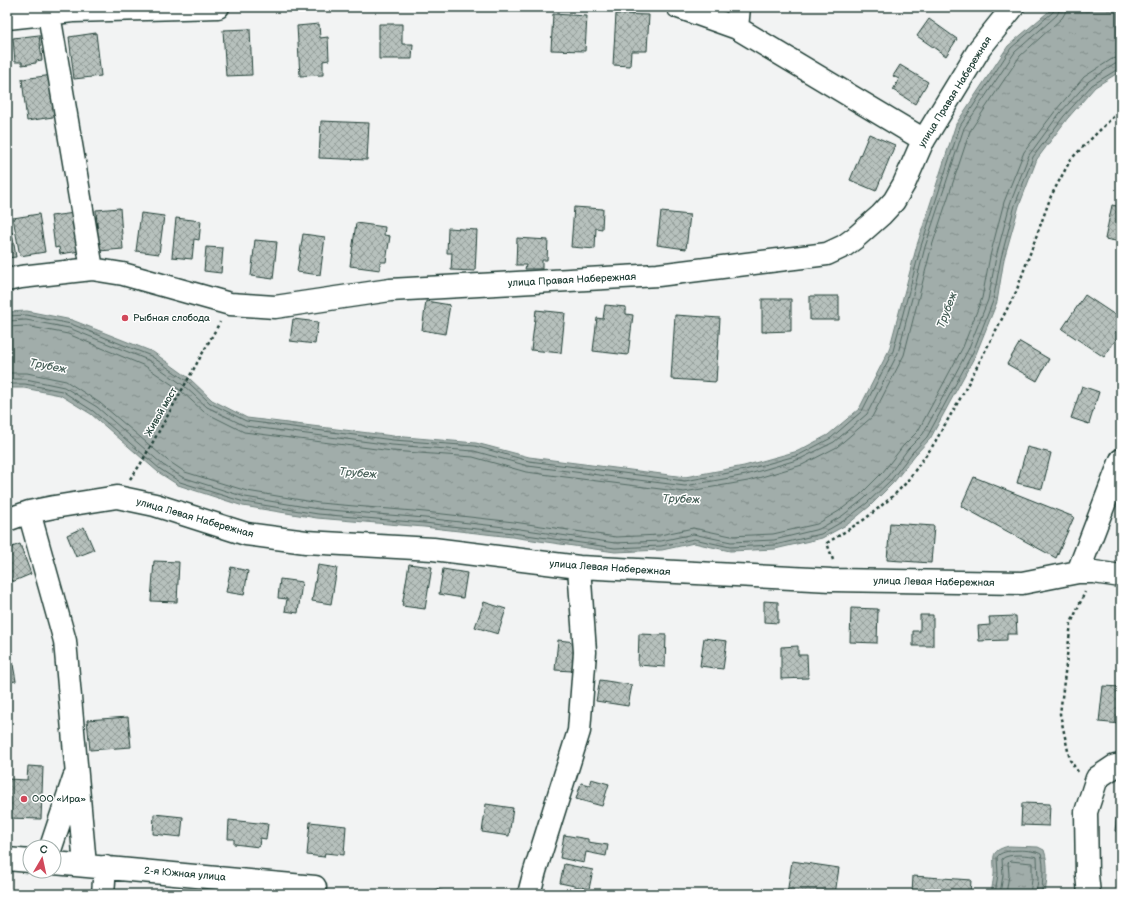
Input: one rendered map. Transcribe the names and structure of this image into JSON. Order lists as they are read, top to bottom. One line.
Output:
{"streets":{"street":["улица Правая Набережная","улица Левая Набережная","2-я Южная улица"],"path":["Живой мост"]},"crossings":[["улица Правая Набережная","Живой мост"]],"water":["Трубеж"],"places":["Рыбная слобода","ООО «Ира»"],"north":"top"}
